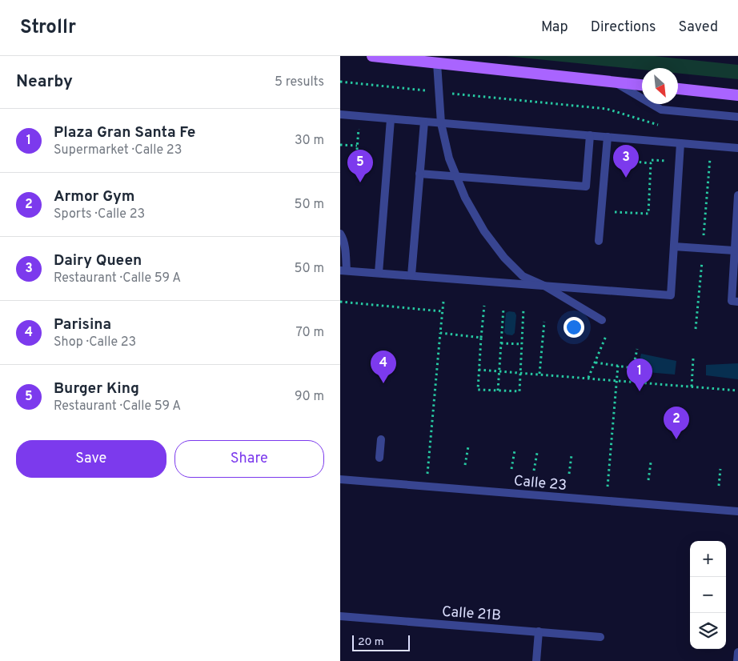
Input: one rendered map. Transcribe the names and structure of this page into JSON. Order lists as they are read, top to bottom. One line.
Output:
{"streets":{"street":["Calle 23","Calle 21B"]},"scale_bar":"20 m","north":"bottom right","page":{"header":"Strollr","nav":["Map","Directions","Saved"],"heading":["Nearby","5 results"],"list":[{"mark":"1","name":"Plaza Gran Santa Fe","note":"Supermarket · Calle 23","value":"30 m"},{"mark":"2","name":"Armor Gym","note":"Sports · Calle 23","value":"50 m"},{"mark":"3","name":"Dairy Queen","note":"Restaurant · Calle 59 A","value":"50 m"},{"mark":"4","name":"Parisina","note":"Shop · Calle 23","value":"70 m"},{"mark":"5","name":"Burger King","note":"Restaurant · Calle 59 A","value":"90 m"}],"pins":["3","5","4","1","2"],"buttons":["Save","Share"],"map_buttons":["+","−"],"scale":"20 m"}}
